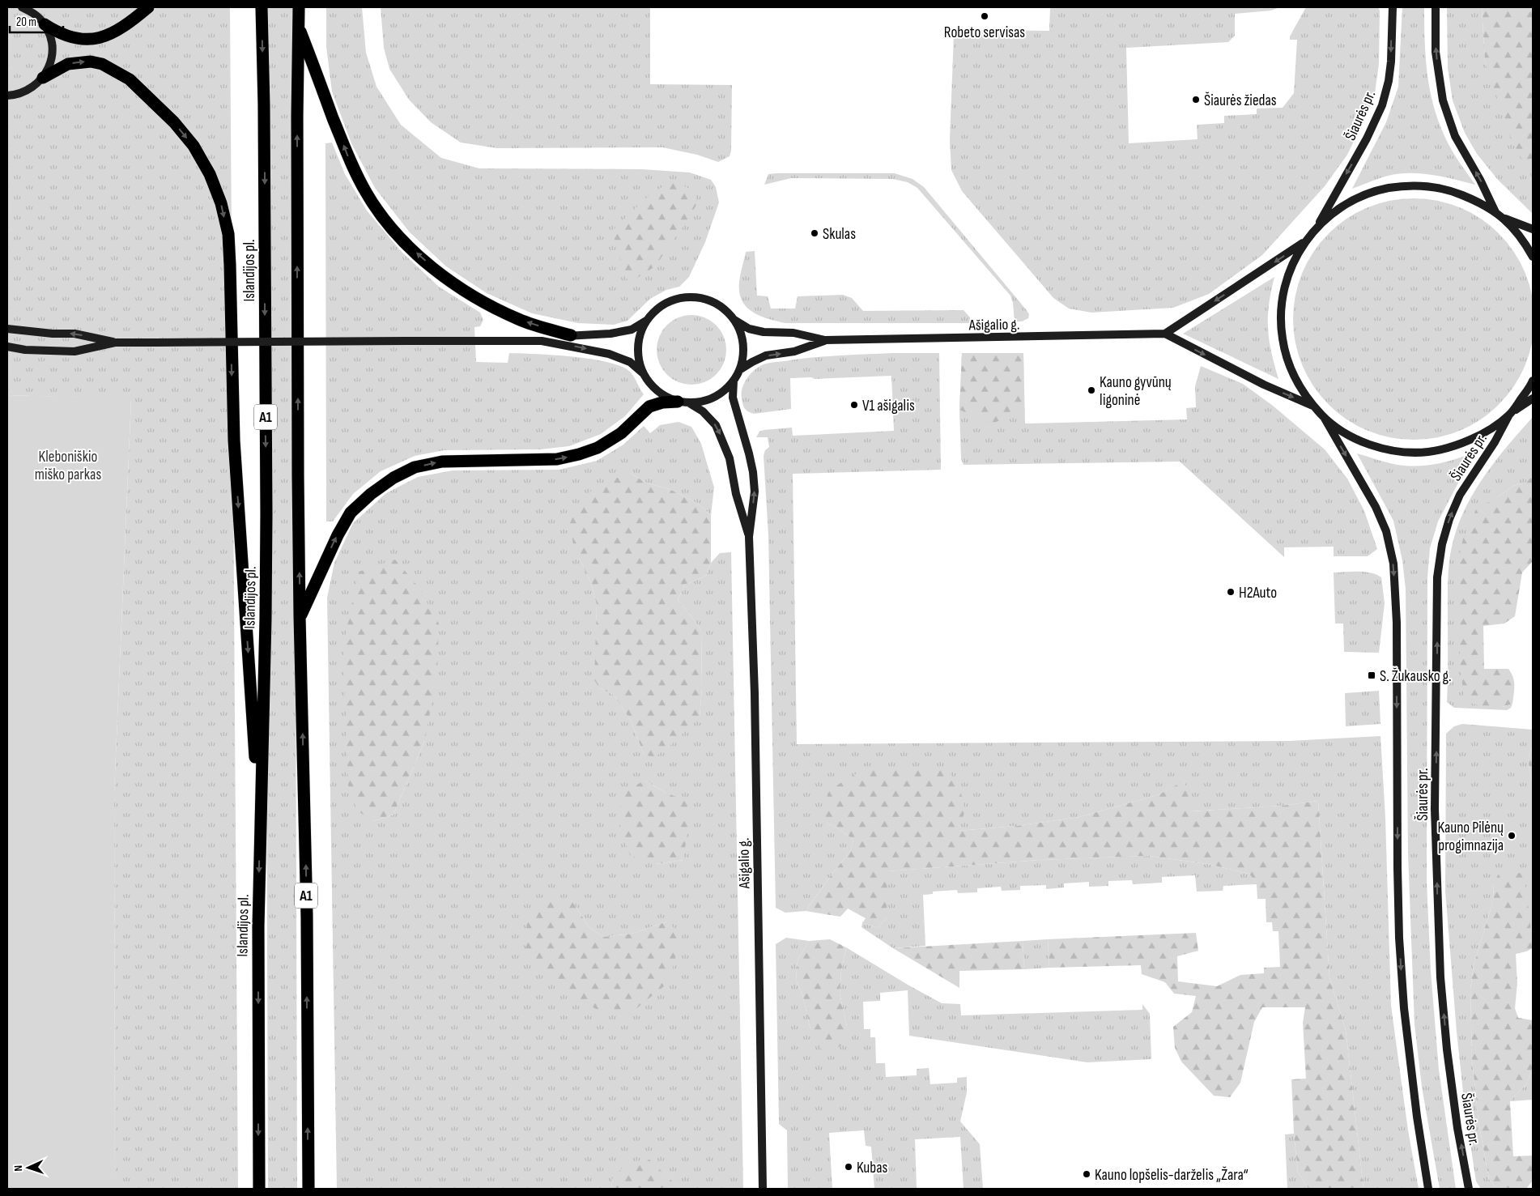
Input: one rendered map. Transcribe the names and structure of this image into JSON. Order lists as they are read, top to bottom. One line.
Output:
{"streets":{"highway":["Islandijos pl.","A1"],"main road":["Šiaurės pr.","Ašigalio g."]},"parks":["Kleboniškio miško parkas"],"places":{"other":["Robeto servisas","Šiaurės žiedas","Skulas","Kauno gyvūnų ligoninė","V1 ašigalis","H2Auto","Kauno Pilėnų progimnazija","Kubas","Kauno lopšelis-darželis „Žara“"],"transit":["S. Žukausko g."]},"scale_bar":"20 m","north":"left"}
